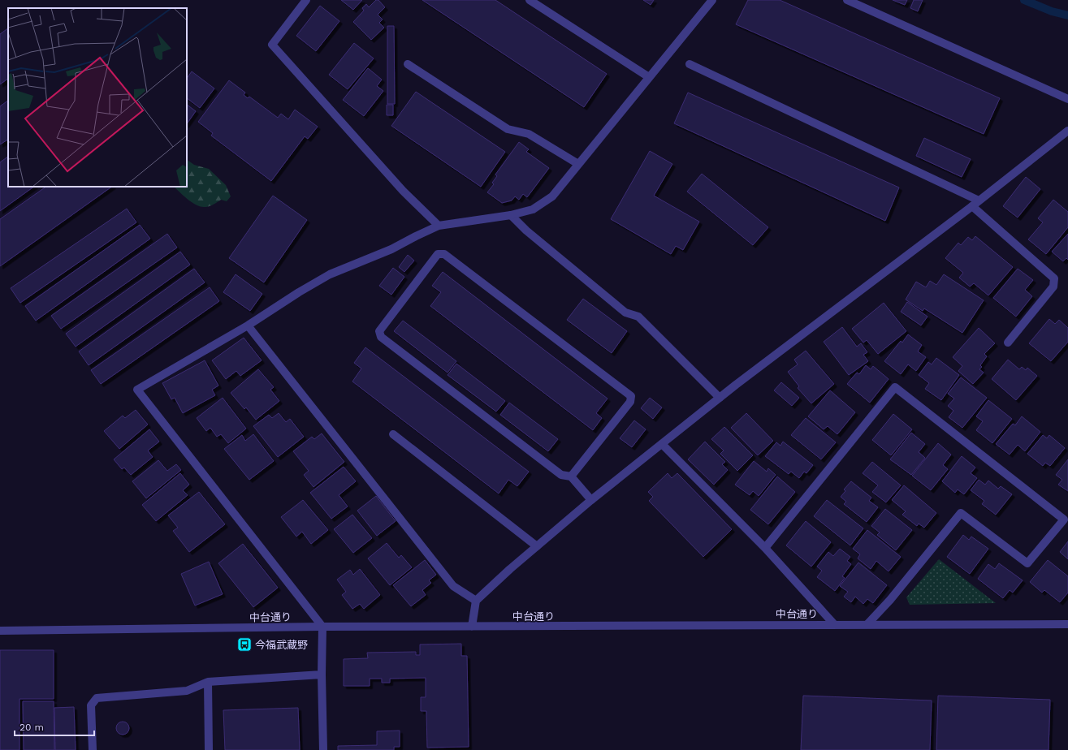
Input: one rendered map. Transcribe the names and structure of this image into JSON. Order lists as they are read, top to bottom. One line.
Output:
{"streets":{"street":["中台通り"]},"places":{"bus stop":["今福武蔵野"]},"scale_bar":"20 m"}
